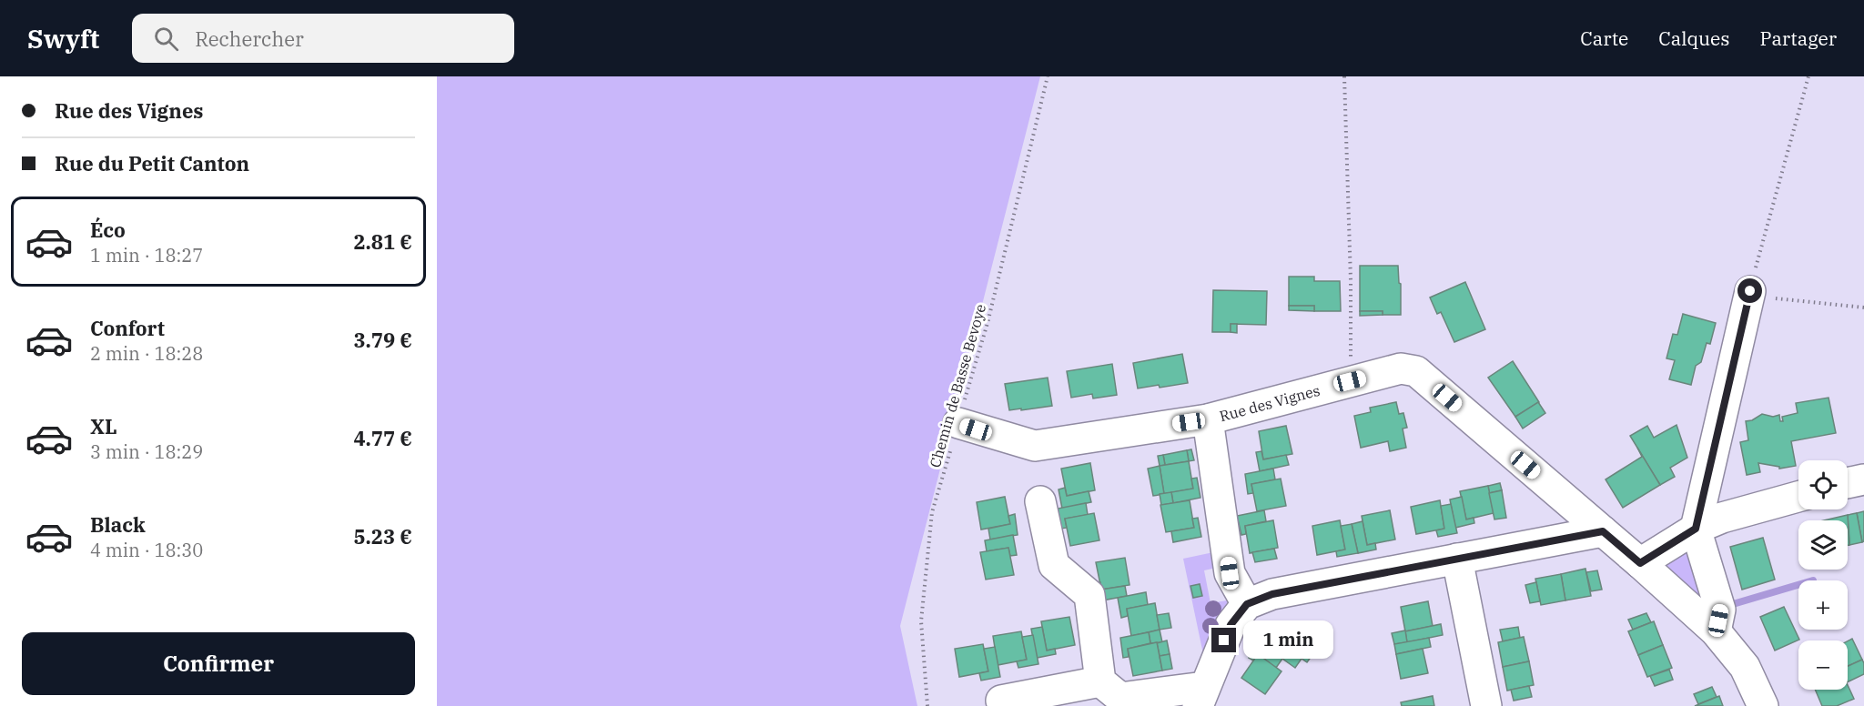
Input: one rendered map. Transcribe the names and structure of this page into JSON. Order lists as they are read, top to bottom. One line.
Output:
{"streets":{"street":["Rue des Vignes"],"path":["Chemin de Basse Bevoye"]},"crossings":[["Chemin de Basse Bevoye","Rue des Vignes"]],"page":{"header":"Swyft","search":"Rechercher","nav":["Carte","Calques","Partager"],"banner":["Rue des Vignes","Rue du Petit Canton"],"list":[{"name":"Éco","note":"1 min · 18:27","value":"2.81 €"},{"name":"Confort","note":"2 min · 18:28","value":"3.79 €"},{"name":"XL","note":"3 min · 18:29","value":"4.77 €"},{"name":"Black","note":"4 min · 18:30","value":"5.23 €"}],"map_buttons":["+","−"],"bubble":"1 min","buttons":"Confirmer"}}
